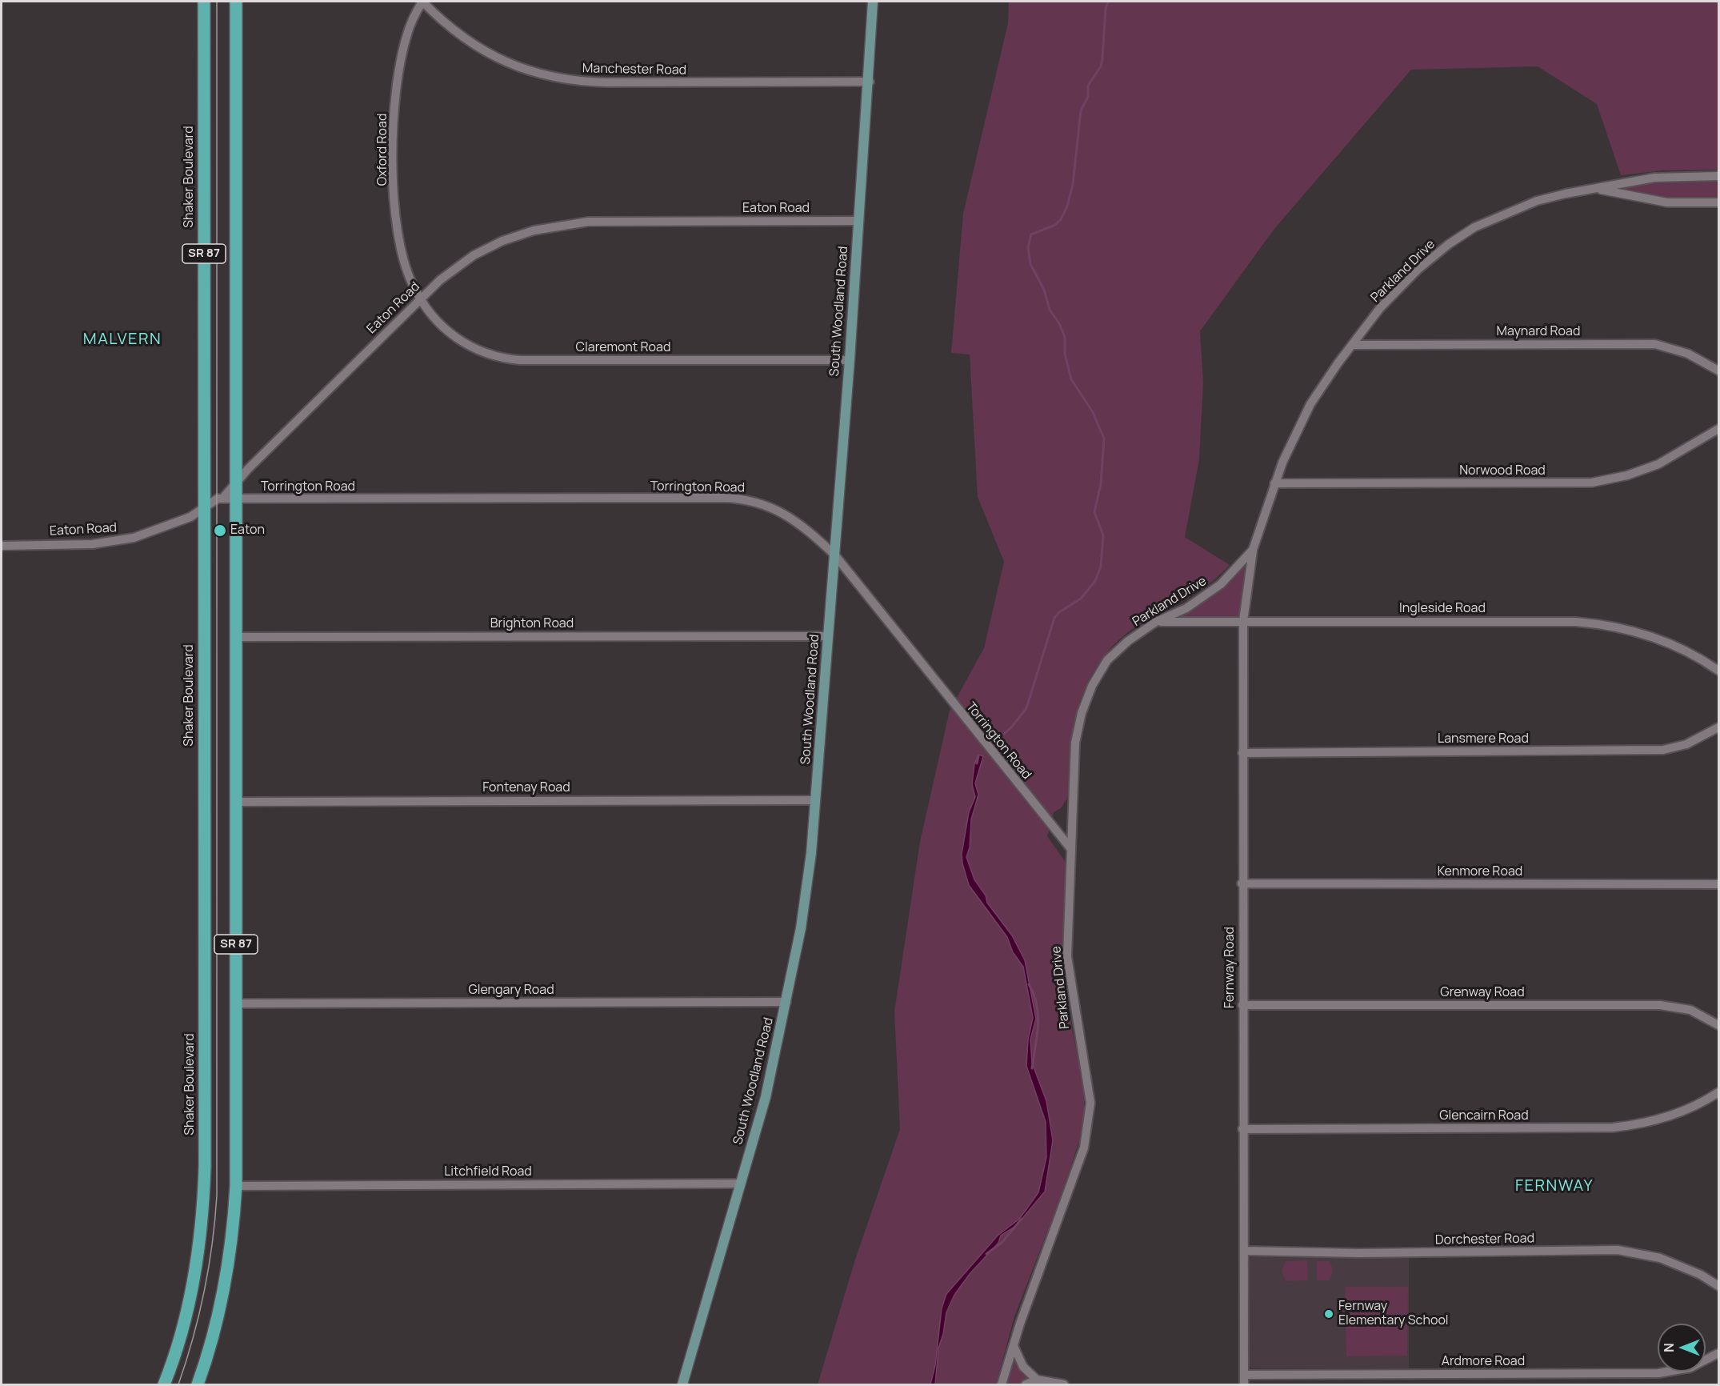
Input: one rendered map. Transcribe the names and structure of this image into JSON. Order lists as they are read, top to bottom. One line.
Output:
{"streets":{"main road":["Shaker Boulevard","SR 87"],"street":["Manchester Road","Oxford Road","Eaton Road","Parkland Drive","South Woodland Road","Maynard Road","Claremont Road","Norwood Road","Torrington Road","Ingleside Road","Brighton Road","Lansmere Road","Fontenay Road","Kenmore Road","Fernway Road","Glengary Road","Grenway Road","Glencairn Road","Litchfield Road","Dorchester Road","Ardmore Road"]},"crossings":[["Manchester Road","Oxford Road"],["Manchester Road","South Woodland Road"],["Oxford Road","Eaton Road"],["Oxford Road","Claremont Road"],["Shaker Boulevard","Eaton Road"],["Eaton Road","SR 87"],["Eaton Road","South Woodland Road"],["Eaton Road","Claremont Road"],["Eaton Road","Torrington Road"],["SR 87","Torrington Road"],["SR 87","Brighton Road"],["SR 87","Fontenay Road"],["SR 87","Glengary Road"],["SR 87","Litchfield Road"],["Parkland Drive","Maynard Road"],["Parkland Drive","Norwood Road"],["Parkland Drive","Torrington Road"],["Parkland Drive","Ingleside Road"],["Parkland Drive","Fernway Road"],["South Woodland Road","Claremont Road"],["South Woodland Road","Torrington Road"],["South Woodland Road","Brighton Road"],["South Woodland Road","Fontenay Road"],["South Woodland Road","Glengary Road"],["South Woodland Road","Litchfield Road"],["Ingleside Road","Fernway Road"],["Lansmere Road","Fernway Road"],["Kenmore Road","Fernway Road"],["Fernway Road","Grenway Road"],["Fernway Road","Glencairn Road"],["Fernway Road","Dorchester Road"],["Fernway Road","Ardmore Road"]],"districts":["MALVERN","FERNWAY"],"places":["Eaton","Fernway Elementary School"],"north":"left"}
